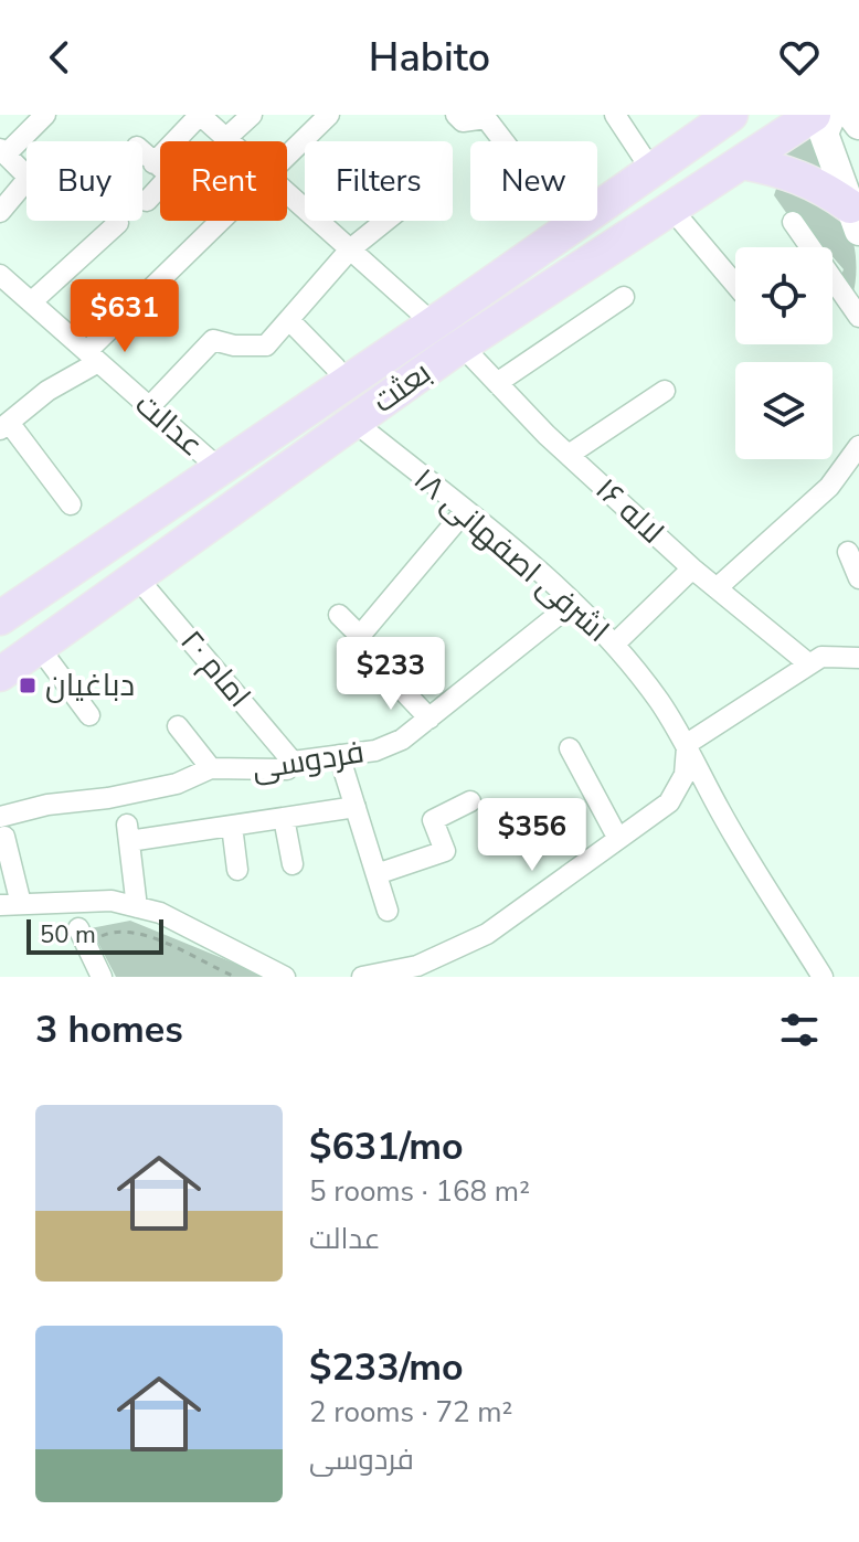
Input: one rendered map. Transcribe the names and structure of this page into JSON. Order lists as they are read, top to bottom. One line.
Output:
{"streets":{"main road":["بعثت"],"street":["عدالت","لاله ۱۶","اشرفی اصفهانی ۱۸","امام ۲۰","فردوسی"]},"crossings":[["بعثت","عدالت"],["بعثت","لاله ۱۶"],["بعثت","اشرفی اصفهانی ۱۸"],["بعثت","امام ۲۰"],["اشرفی اصفهانی ۱۸","فردوسی"],["امام ۲۰","فردوسی"]],"places":{"transit":["دباغیان"]},"scale_bar":"50 m","page":{"header":"Habito","chip":["Buy","Rent","Filters","New"],"price":["$631","$233","$356"],"scale":"50 m","heading":"3 homes","list":[{"name":"$631/mo","note":"5 rooms · 168 m² · عدالت"},{"name":"$233/mo","note":"2 rooms · 72 m² · فردوسی"}]}}
